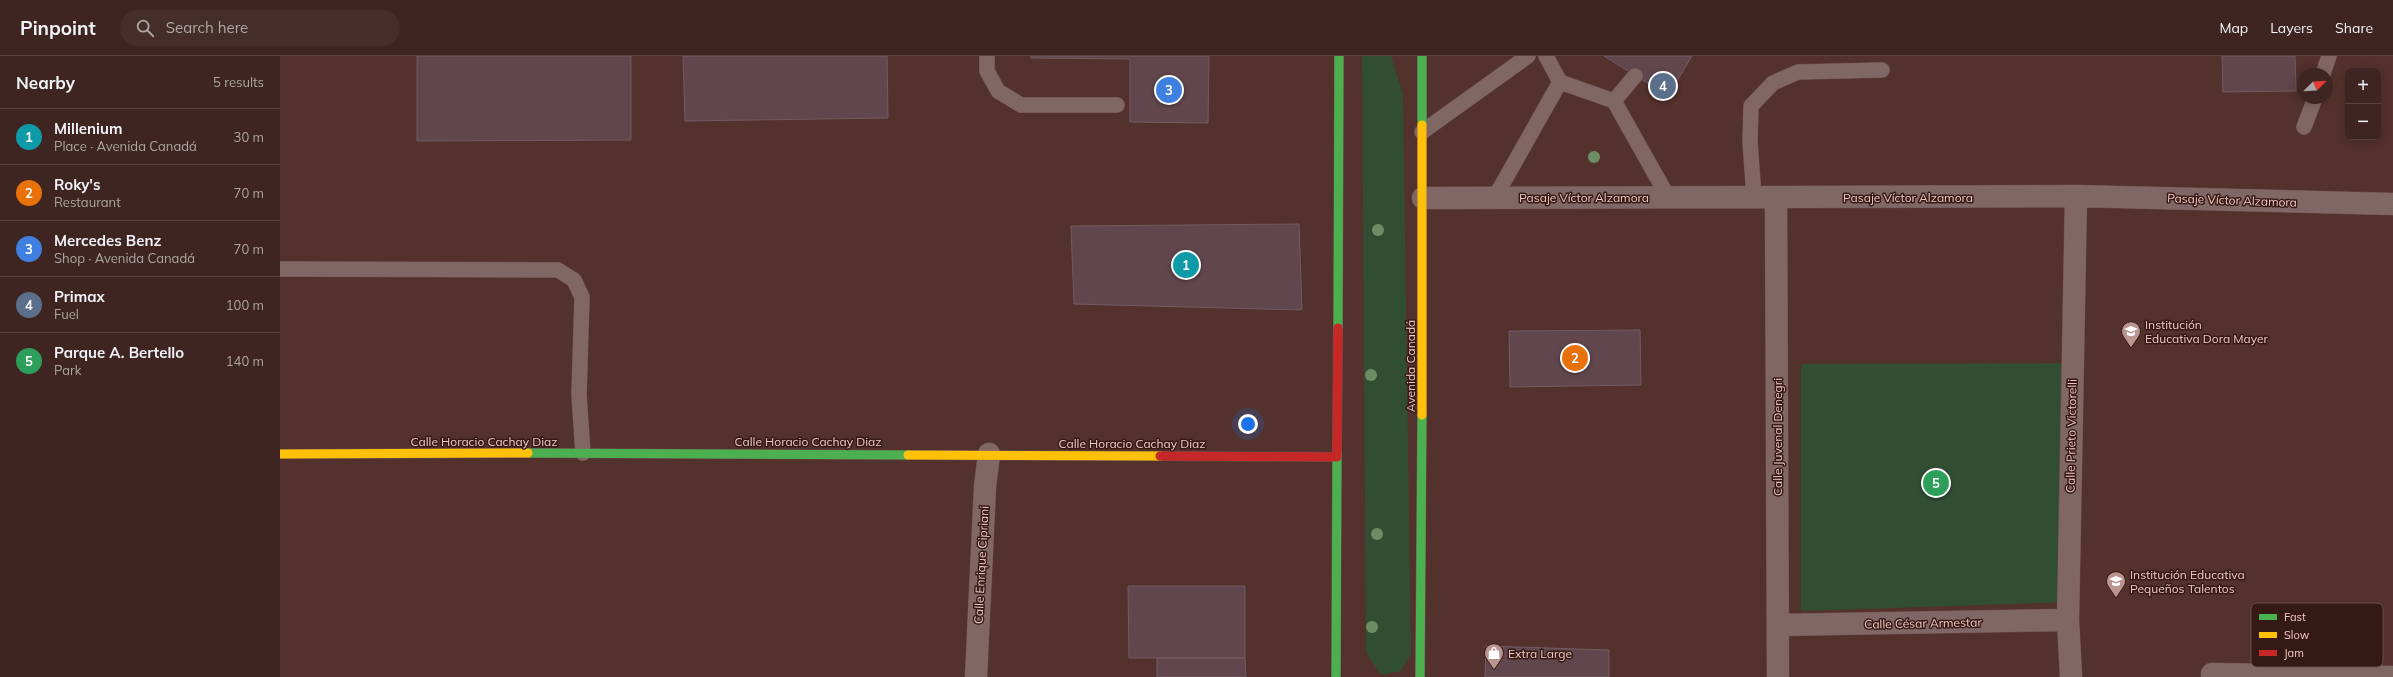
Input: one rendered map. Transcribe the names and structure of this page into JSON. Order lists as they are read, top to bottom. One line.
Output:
{"streets":{"main road":["Avenida Canadá","Calle Horacio Cachay Diaz"],"street":["Pasaje Víctor Alzamora","Calle Prieto Victorelli","Calle Juvenal Denegri","Calle Enrique Cipriani","Calle César Armestar"]},"crossings":[["Pasaje Víctor Alzamora","Avenida Canadá"],["Pasaje Víctor Alzamora","Calle Prieto Victorelli"],["Pasaje Víctor Alzamora","Calle Juvenal Denegri"],["Calle Prieto Victorelli","Calle César Armestar"],["Calle Juvenal Denegri","Calle César Armestar"],["Calle Horacio Cachay Diaz","Calle Enrique Cipriani"]],"places":{"school or university":["Institución Educativa Dora Mayer","Institución Educativa Pequeños Talentos"],"shop":["Extra Large"]},"legend":["Fast","Slow","Jam"],"north":"top right","page":{"header":"Pinpoint","search":"Search here","nav":["Map","Layers","Share"],"heading":["Nearby","5 results"],"map_buttons":["+","−"],"pins":["4","3","1","2","5"],"list":[{"mark":"1","name":"Millenium","note":"Place · Avenida Canadá","value":"30 m"},{"mark":"2","name":"Roky's","note":"Restaurant","value":"70 m"},{"mark":"3","name":"Mercedes Benz","note":"Shop · Avenida Canadá","value":"70 m"},{"mark":"4","name":"Primax","note":"Fuel","value":"100 m"},{"mark":"5","name":"Parque A. Bertello","note":"Park","value":"140 m"}]}}
